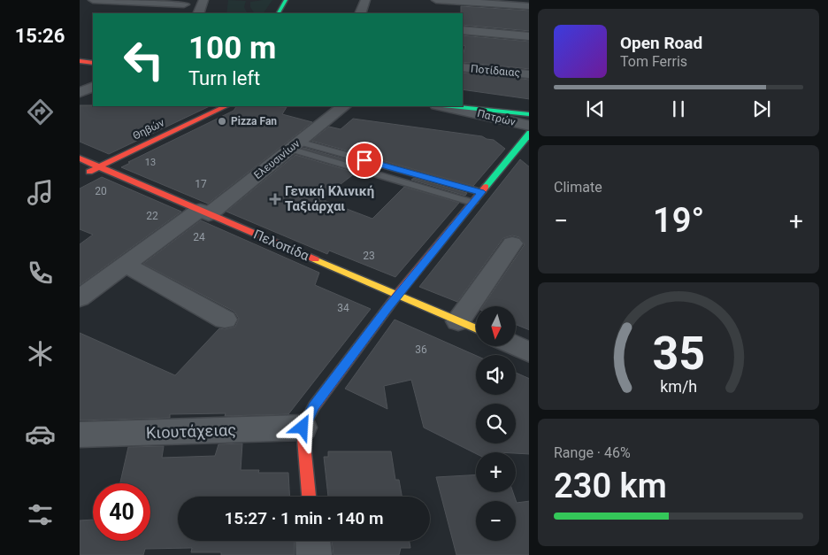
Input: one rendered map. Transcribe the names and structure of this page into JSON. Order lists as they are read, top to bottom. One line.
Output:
{"streets":{"street":["Ποτίδαιας","Πατρών","Θηβών","Ελευσινίων","Πελοπίδα","Κιουτάχειας"]},"crossings":[["Θηβών","Πελοπίδα"],["Ελευσινίων","Πελοπίδα"]],"places":{"other":["Pizza Fan"],"health":["Γενική Κλινική Ταξιάρχαι"]},"house_numbers":["13","17","20","22","24","23","34","36"],"north":"bottom","page":{"tabs":"15:26","turn":["100 m","Turn left"],"song":["Open Road","Tom Ferris"],"tile":["Climate",["Range · 46%","230 km"]],"heat":["−","19°","+"],"map_buttons":["+","−"],"limit":"40","trip":"15:27 · 1 min · 140 m","gauge":["35","km/h"]}}
